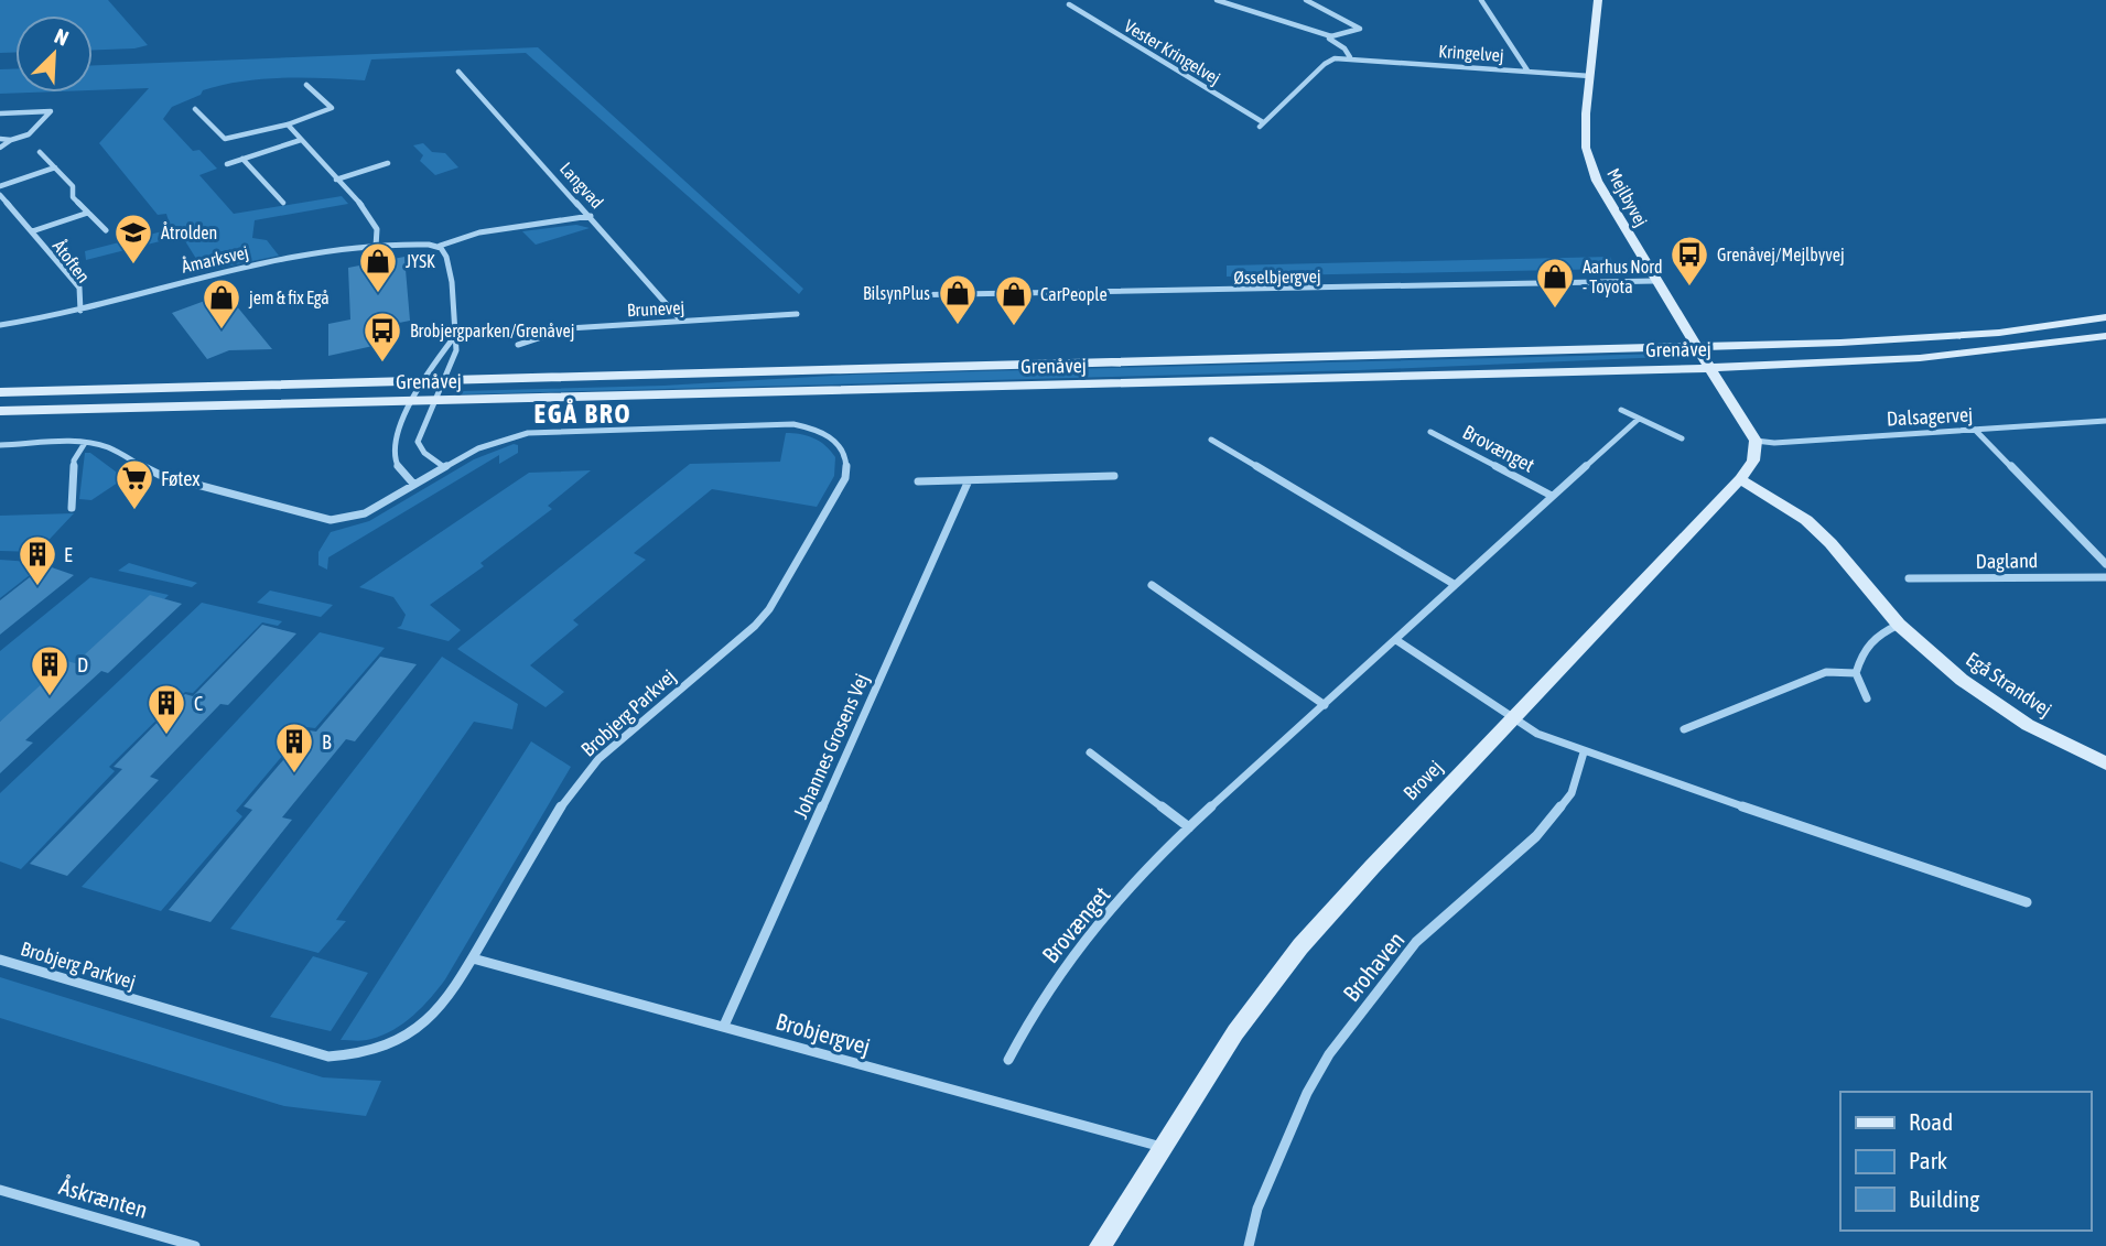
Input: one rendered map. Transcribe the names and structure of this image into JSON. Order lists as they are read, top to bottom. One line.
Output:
{"streets":{"main road":["Mejlbyvej","Grenåvej","Egå Strandvej","Brovej"],"street":["Vester Kringelvej","Kringelvej","Langvad","Åmarksvej","Åtoften","Øsselbjergvej","Brunevej","Dalsagervej","Brovænget","Dagland","Brobjerg Parkvej","Johannes Grosens Vej","Brohaven","Brobjergvej","Åskrænten"]},"crossings":[["Vester Kringelvej","Kringelvej"],["Kringelvej","Mejlbyvej"],["Langvad","Åmarksvej"],["Langvad","Brunevej"],["Mejlbyvej","Øsselbjergvej"],["Mejlbyvej","Grenåvej"],["Åmarksvej","Åtoften"],["Dalsagervej","Brovej"],["Egå Strandvej","Brovej"],["Brobjerg Parkvej","Brobjergvej"],["Johannes Grosens Vej","Brobjergvej"],["Brovej","Brobjergvej"]],"districts":["EGÅ BRO"],"places":{"school or university":["Åtrolden"],"bus stop":["Grenåvej/Mejlbyvej","Brobjergparken/Grenåvej"],"shop":["JYSK","Aarhus Nord - Toyota","BilsynPlus","CarPeople","jem & fix Egå"],"supermarket":["Føtex"],"building":["E","D","C","B"]},"legend":["Road","Park","Building"],"north":"top right"}
